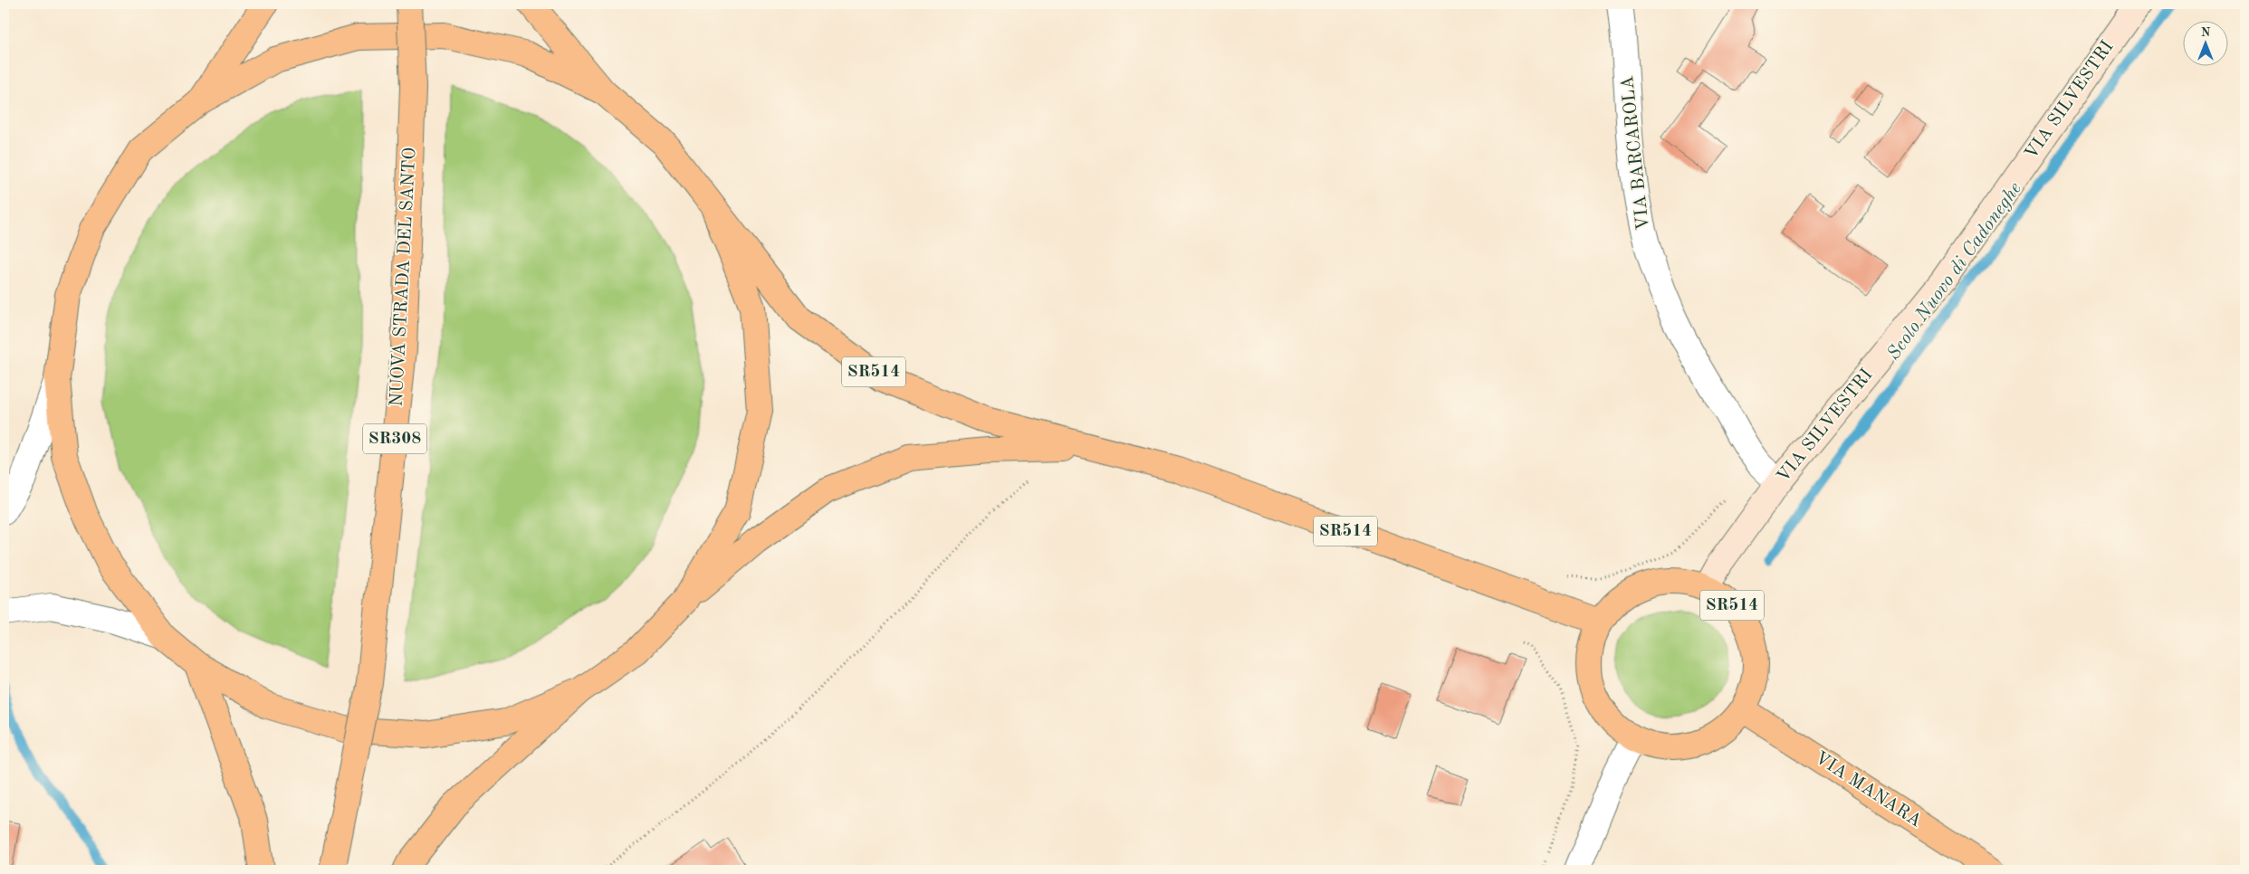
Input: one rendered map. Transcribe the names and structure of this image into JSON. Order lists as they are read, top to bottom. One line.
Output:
{"streets":{"main road":["NUOVA STRADA DEL SANTO","SR514","SR308","VIA MANARA"],"street":["VIA SILVESTRI","VIA BARCAROLA"]},"crossings":[["VIA SILVESTRI","VIA BARCAROLA"],["VIA SILVESTRI","SR514"],["SR514","VIA MANARA"]],"water":["Scolo Nuovo di Cadoneghe"],"north":"top"}
